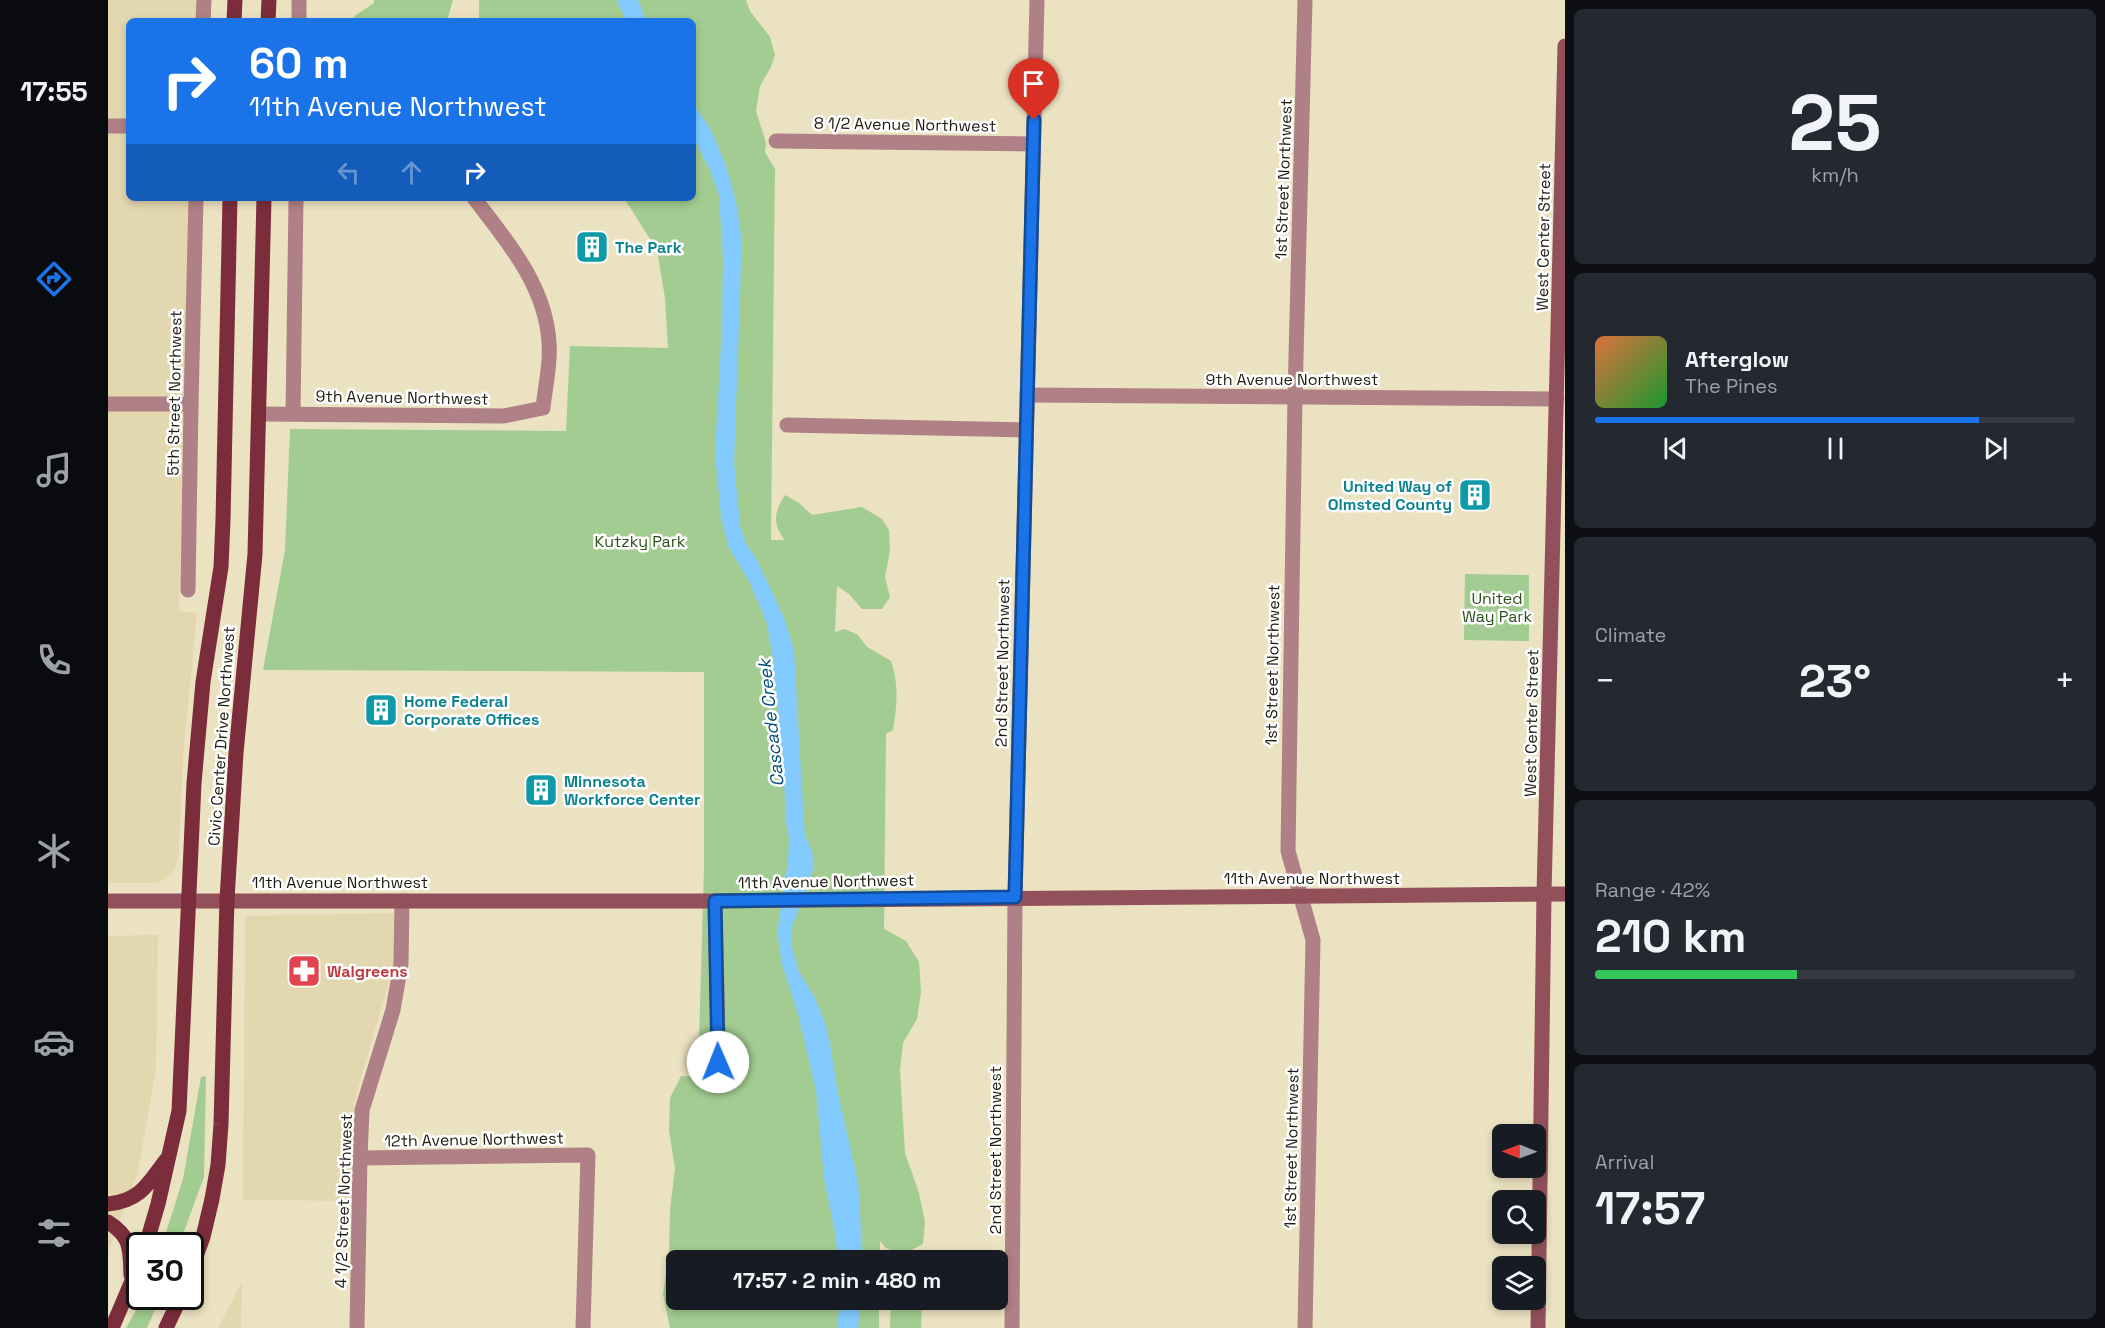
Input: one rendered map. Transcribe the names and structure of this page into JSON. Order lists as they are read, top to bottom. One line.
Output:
{"streets":{"main road":["West Center Street","Civic Center Drive Northwest","11th Avenue Northwest"],"street":["8 1/2 Avenue Northwest","1st Street Northwest","9th Avenue Northwest","5th Street Northwest","2nd Street Northwest","12th Avenue Northwest","4 1/2 Street Northwest"]},"crossings":[["8 1/2 Avenue Northwest","2nd Street Northwest"],["1st Street Northwest","9th Avenue Northwest"],["1st Street Northwest","11th Avenue Northwest"],["West Center Street","9th Avenue Northwest"],["West Center Street","11th Avenue Northwest"],["9th Avenue Northwest","2nd Street Northwest"],["9th Avenue Northwest","Civic Center Drive Northwest"],["2nd Street Northwest","11th Avenue Northwest"],["Civic Center Drive Northwest","11th Avenue Northwest"],["11th Avenue Northwest","4 1/2 Street Northwest"],["12th Avenue Northwest","4 1/2 Street Northwest"]],"water":["Cascade Creek"],"parks":["Kutzky Park","United Way Park"],"places":{"building":["The Park","United Way of Olmsted County","Home Federal Corporate Offices","Minnesota Workforce Center"],"pharmacy":["Walgreens"]},"north":"left","page":{"tabs":"17:55","tile":[["25","km/h"],"Climate",["Range · 42%","210 km"],["Arrival","17:57"]],"turn":["60 m","11th Avenue Northwest"],"song":["Afterglow","The Pines"],"heat":["−","23°","+"],"limit":"30","trip":"17:57 · 2 min · 480 m"}}
